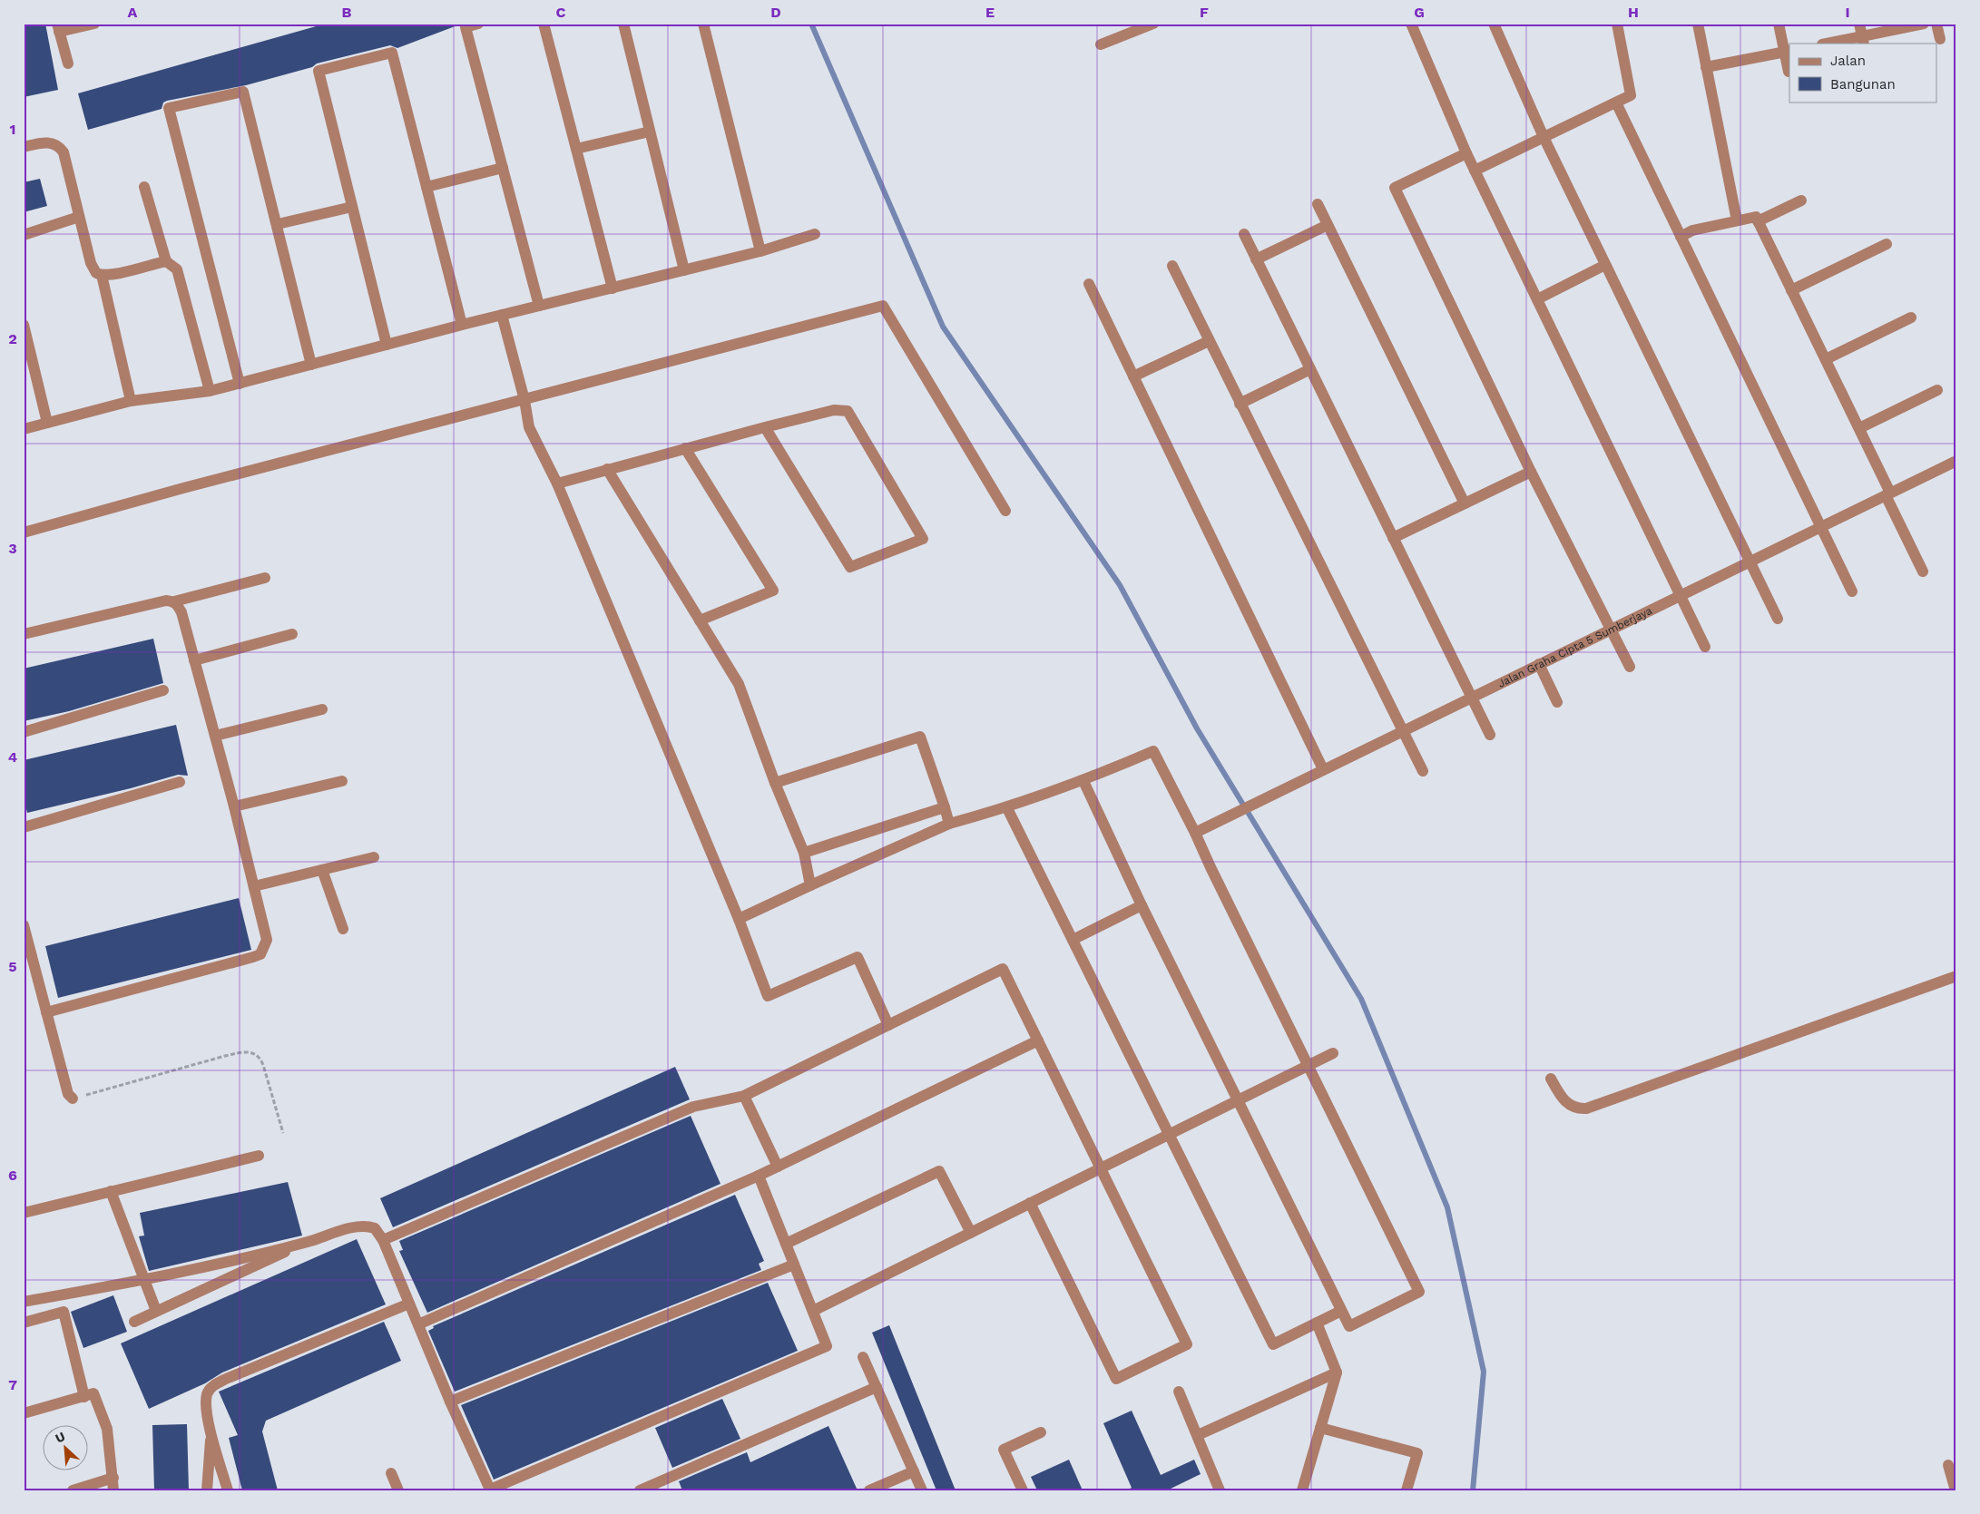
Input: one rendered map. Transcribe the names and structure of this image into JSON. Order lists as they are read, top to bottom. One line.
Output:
{"streets":{"street":["Jalan Graha Cipta 5 Sumberjaya"]},"legend":["Jalan","Bangunan"],"north":"top left","grid":{"columns":["A","B","C","D","E","F","G","H","I"],"rows":["1","2","3","4","5","6","7"]}}
